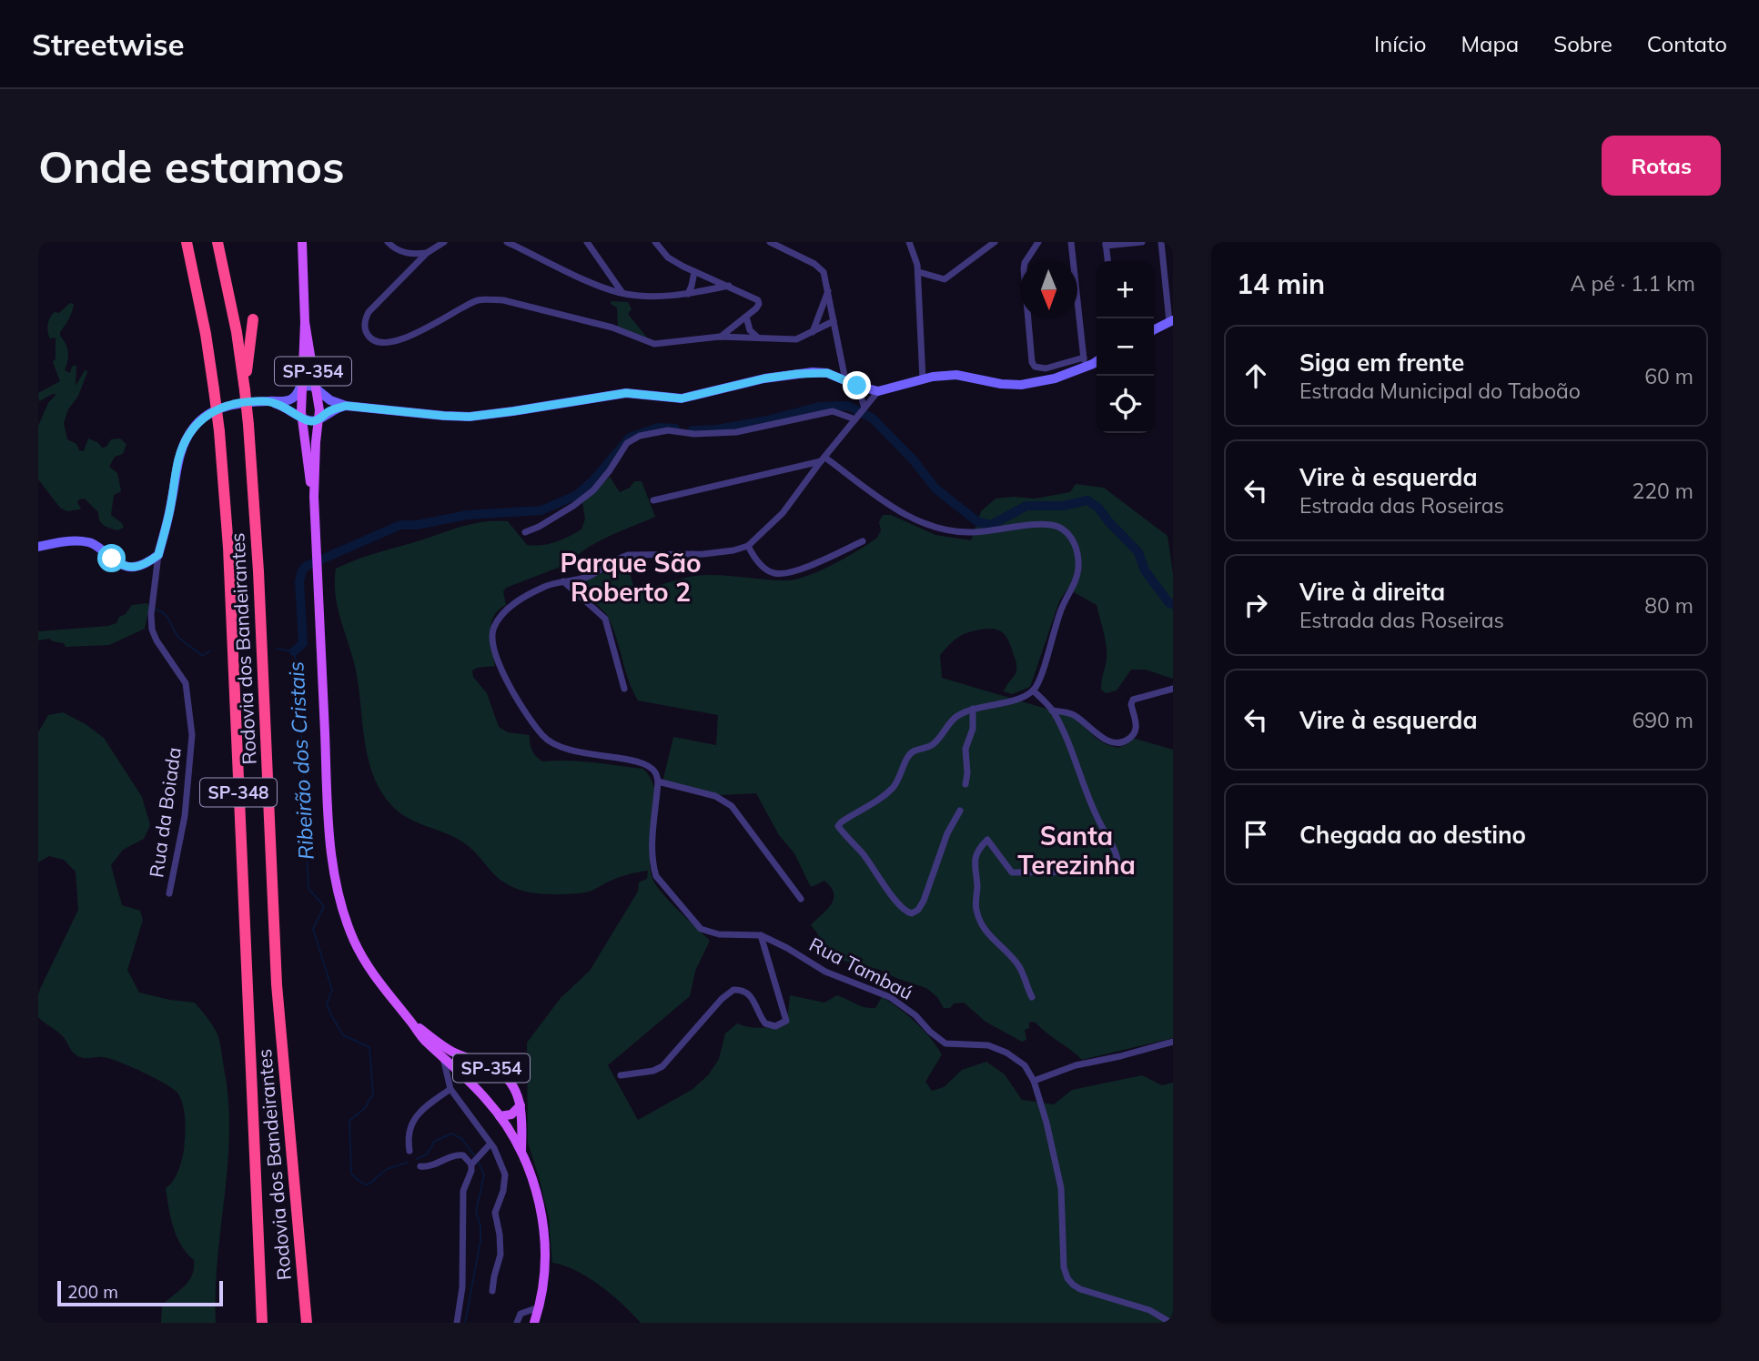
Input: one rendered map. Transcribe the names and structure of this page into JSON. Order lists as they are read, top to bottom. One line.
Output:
{"streets":{"highway":["Rodovia dos Bandeirantes","SP-348"],"main road":["SP-354"],"street":["Rua da Boiada","Rua Tambaú"]},"districts":["Parque São Roberto 2","Santa Terezinha"],"water":["Ribeirão dos Cristais"],"scale_bar":"200 m","north":"bottom","page":{"header":"Streetwise","nav":["Início","Mapa","Sobre","Contato"],"buttons":"Rotas","title":"Onde estamos","heading":["14 min","A pé · 1.1 km"],"map_buttons":["+","−"],"list":[["Siga em frente","Estrada Municipal do Taboão","60 m"],["Vire à esquerda","Estrada das Roseiras","220 m"],["Vire à direita","Estrada das Roseiras","80 m"],["Vire à esquerda","690 m"],"Chegada ao destino"],"scale":"200 m"}}
